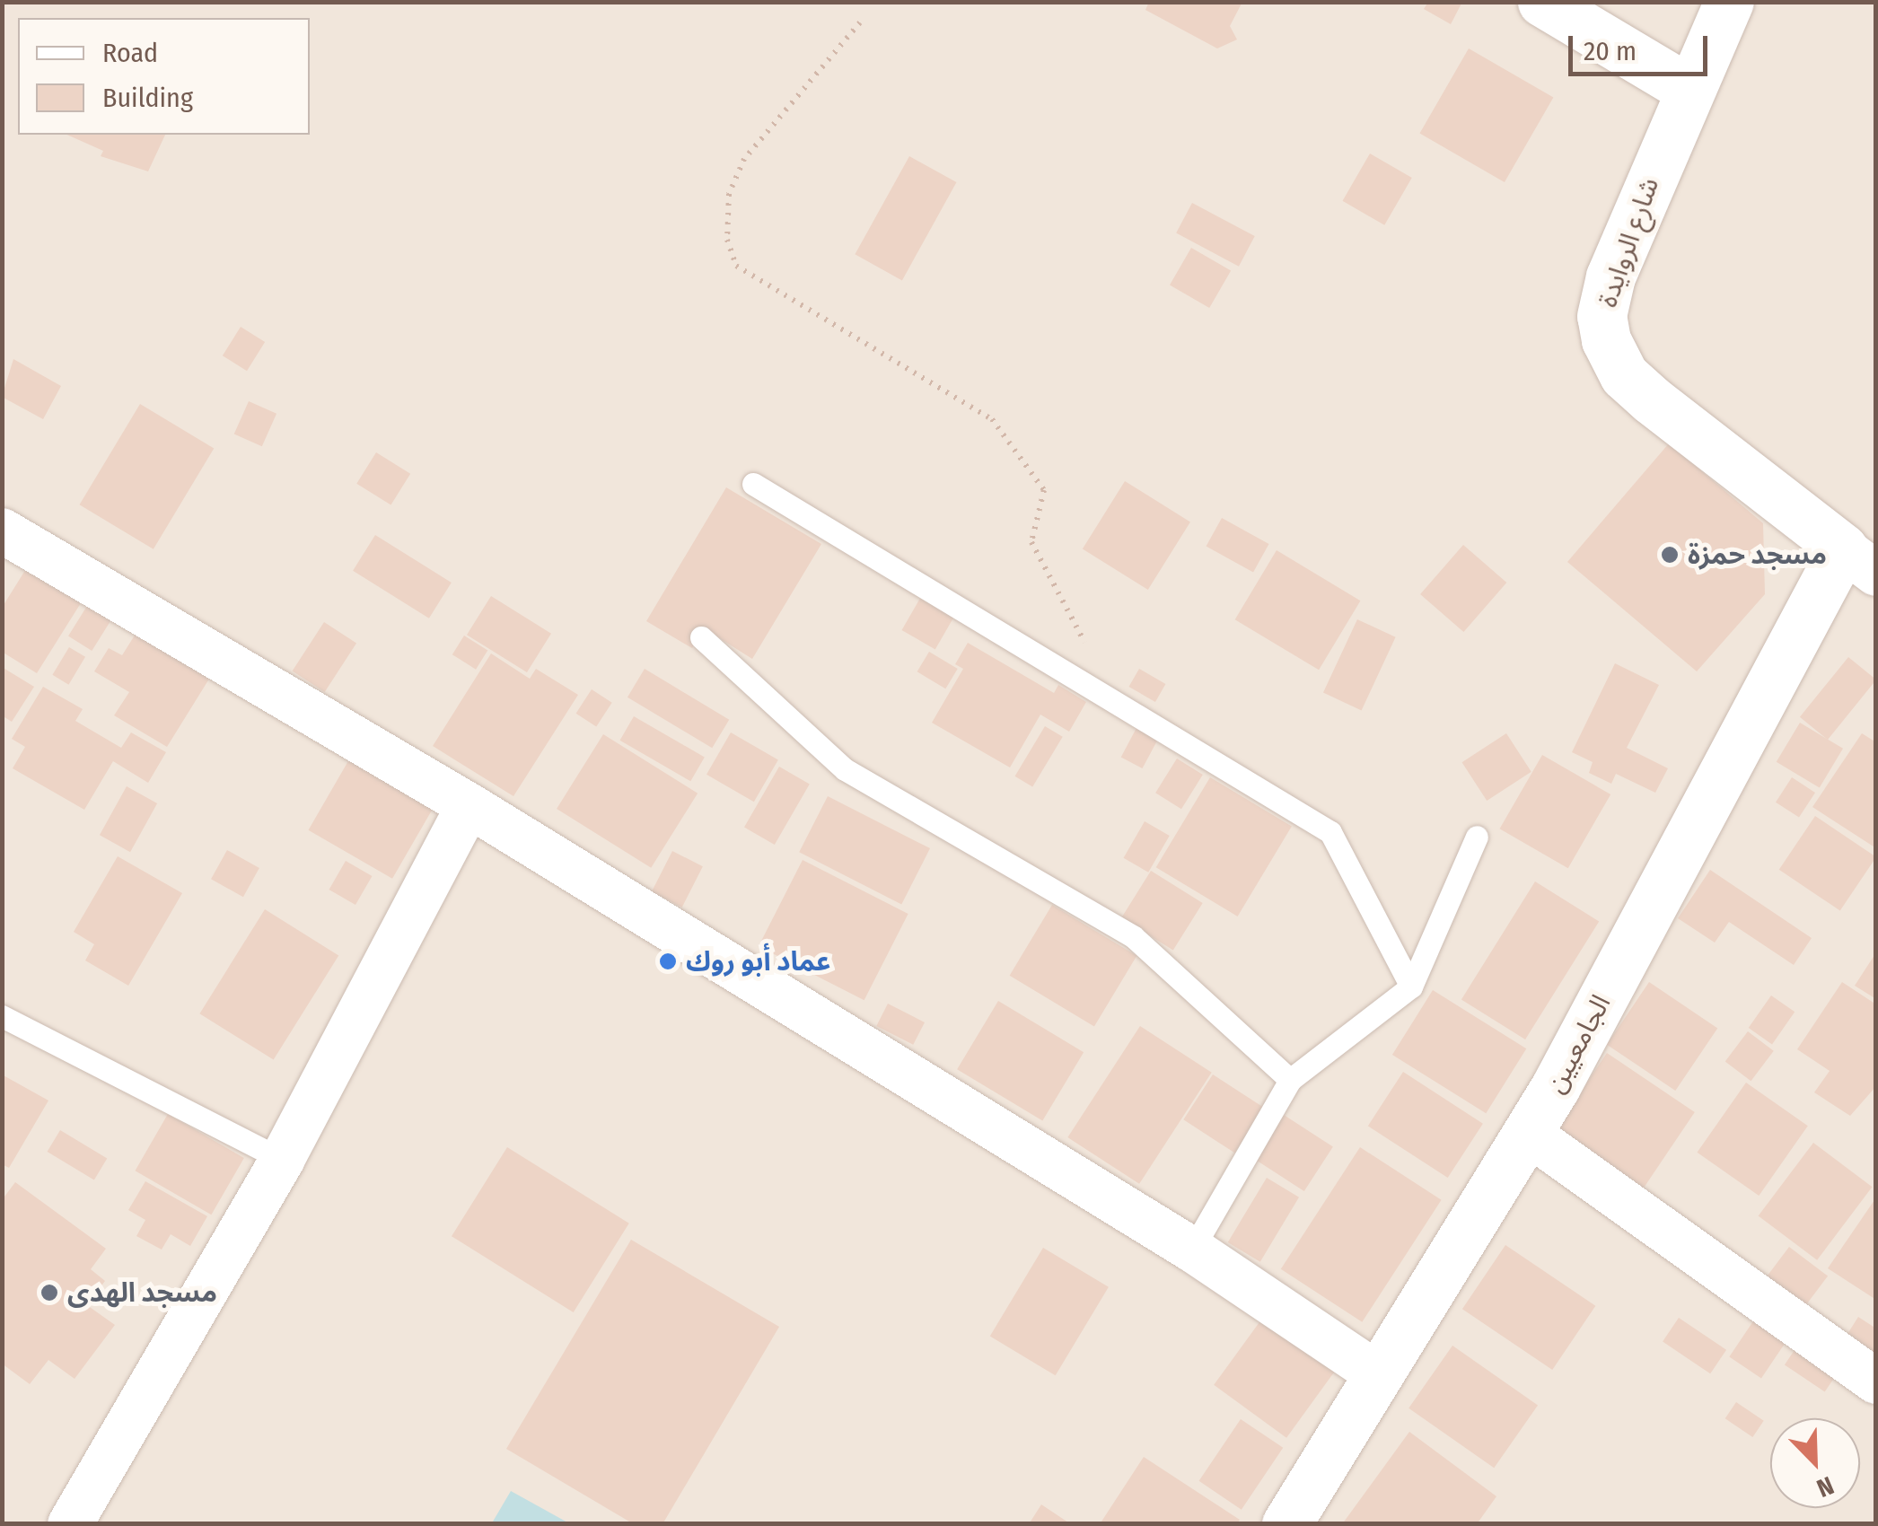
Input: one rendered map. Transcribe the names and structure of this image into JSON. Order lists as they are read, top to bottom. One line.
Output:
{"streets":{"street":["شارع الروايدة","الجامعيين"]},"crossings":[["شارع الروايدة","الجامعيين"]],"places":["مسجد حمزة","عماد أبو روك","مسجد الهدى"],"legend":["Road","Building"],"scale_bar":"20 m","north":"bottom right"}
